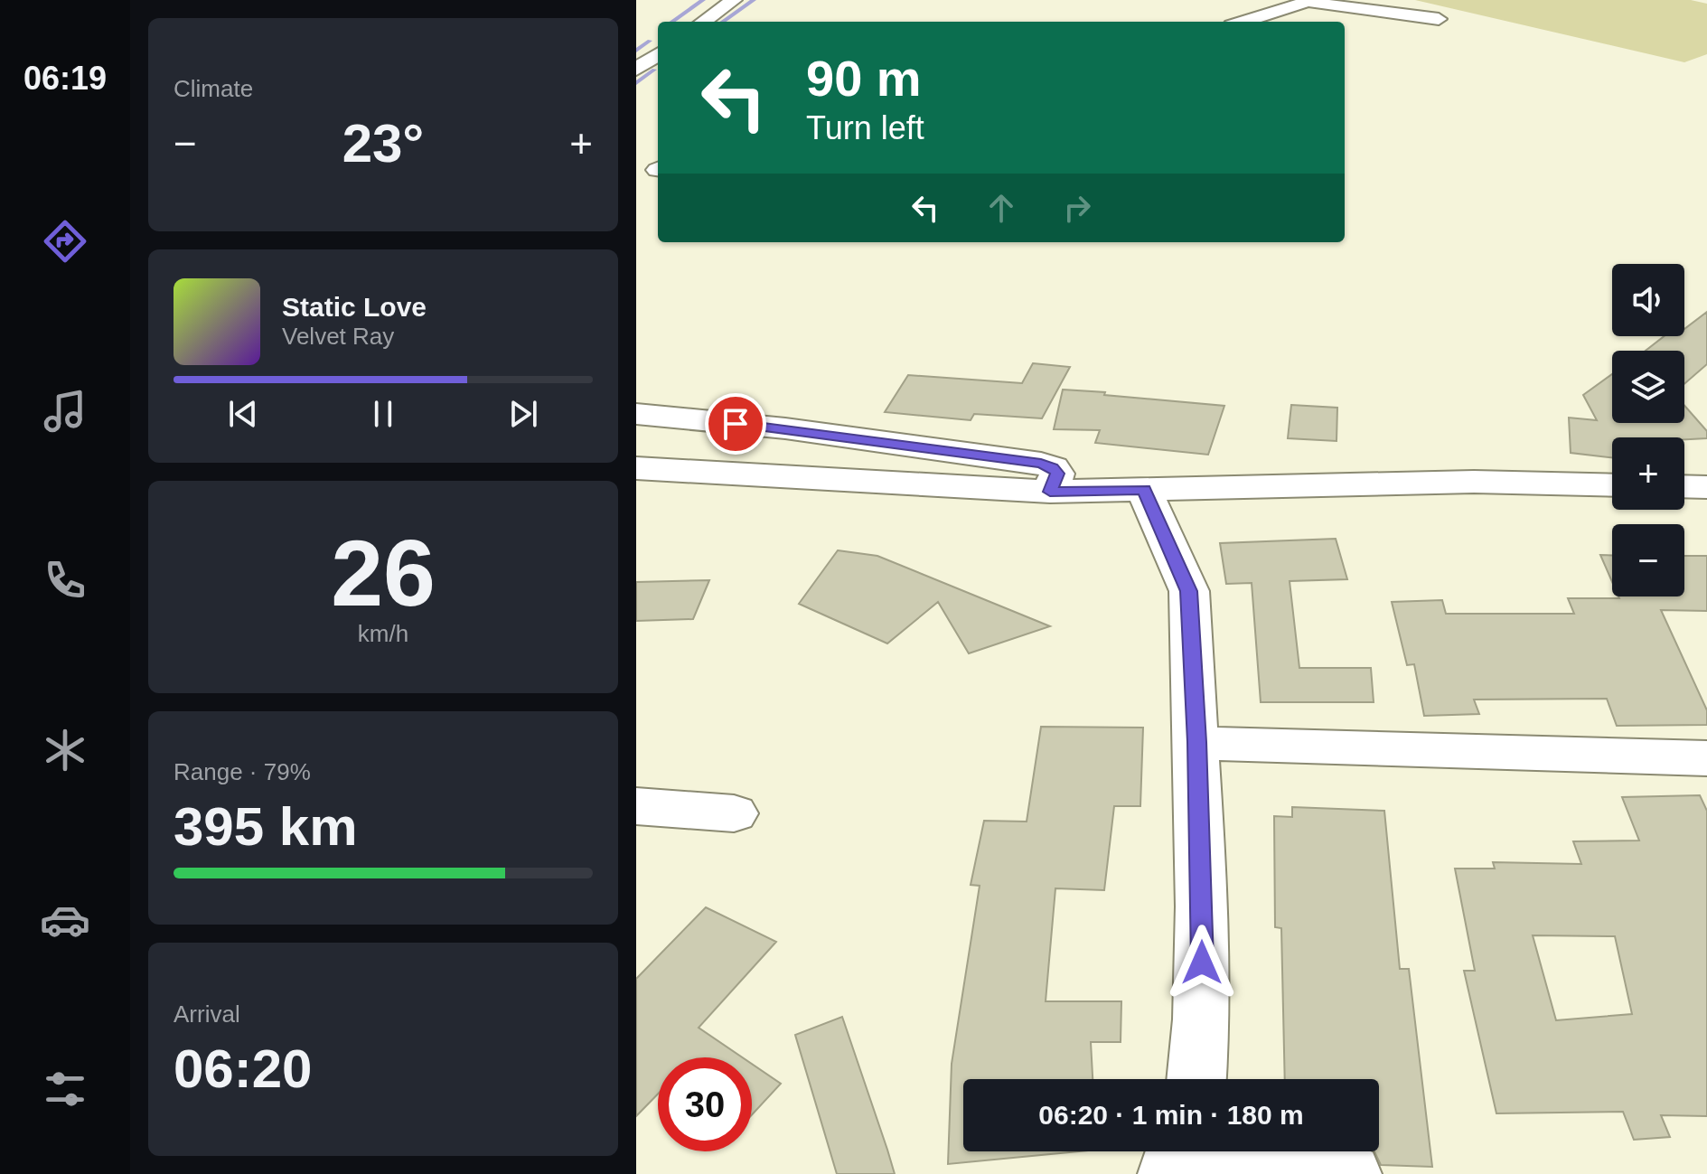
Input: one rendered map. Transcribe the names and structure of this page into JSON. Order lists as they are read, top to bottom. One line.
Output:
{"page":{"tabs":"06:19","tile":["Climate",["26","km/h"],["Range · 79%","395 km"],["Arrival","06:20"]],"turn":["90 m","Turn left"],"heat":["−","23°","+"],"map_buttons":["+","−"],"song":["Static Love","Velvet Ray"],"limit":"30","trip":"06:20 · 1 min · 180 m"}}
